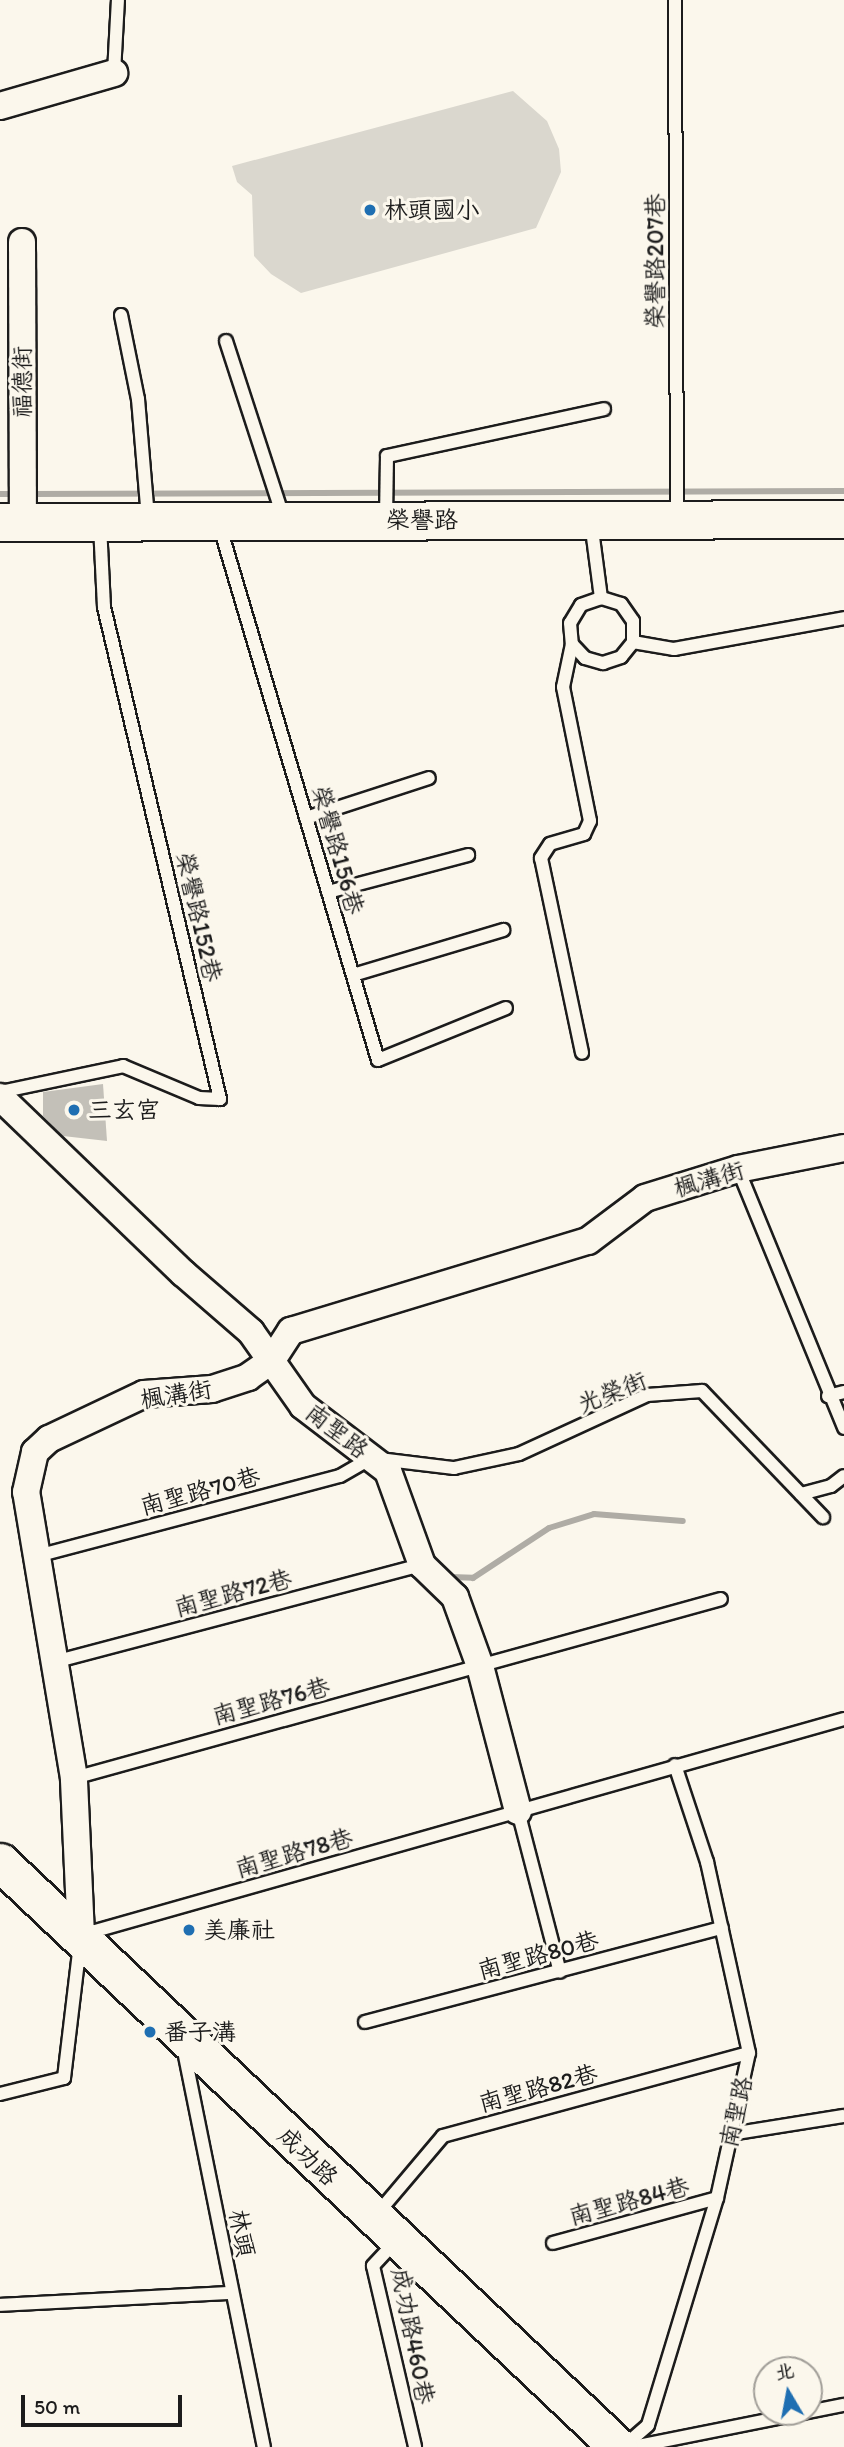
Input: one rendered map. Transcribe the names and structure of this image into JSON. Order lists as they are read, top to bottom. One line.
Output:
{"streets":{"street":["福德街","榮譽路","楓溝街","南聖路","成功路"],"lane":["榮譽路207巷","榮譽路156巷","榮譽路152巷","光榮街","南聖路70巷","南聖路72巷","南聖路76巷","南聖路78巷","南聖路80巷","南聖路82巷","南聖路84巷","林頭","成功路460巷"]},"crossings":[["榮譽路207巷","榮譽路"],["福德街","榮譽路"],["榮譽路","榮譽路156巷"],["榮譽路","榮譽路152巷"],["楓溝街","南聖路"],["楓溝街","南聖路70巷"],["楓溝街","南聖路72巷"],["楓溝街","南聖路76巷"],["楓溝街","南聖路78巷"],["楓溝街","成功路"],["光榮街","南聖路"],["光榮街","南聖路70巷"],["南聖路","南聖路70巷"],["南聖路","南聖路72巷"],["南聖路","南聖路76巷"],["南聖路","南聖路78巷"],["南聖路","南聖路80巷"],["南聖路","南聖路82巷"],["南聖路","南聖路84巷"],["南聖路78巷","成功路"],["南聖路82巷","成功路"],["南聖路82巷","成功路460巷"],["成功路","林頭"],["成功路","成功路460巷"]],"places":["林頭國小","三玄宮","美廉社","番子溝"],"scale_bar":"50 m","north":"top"}
